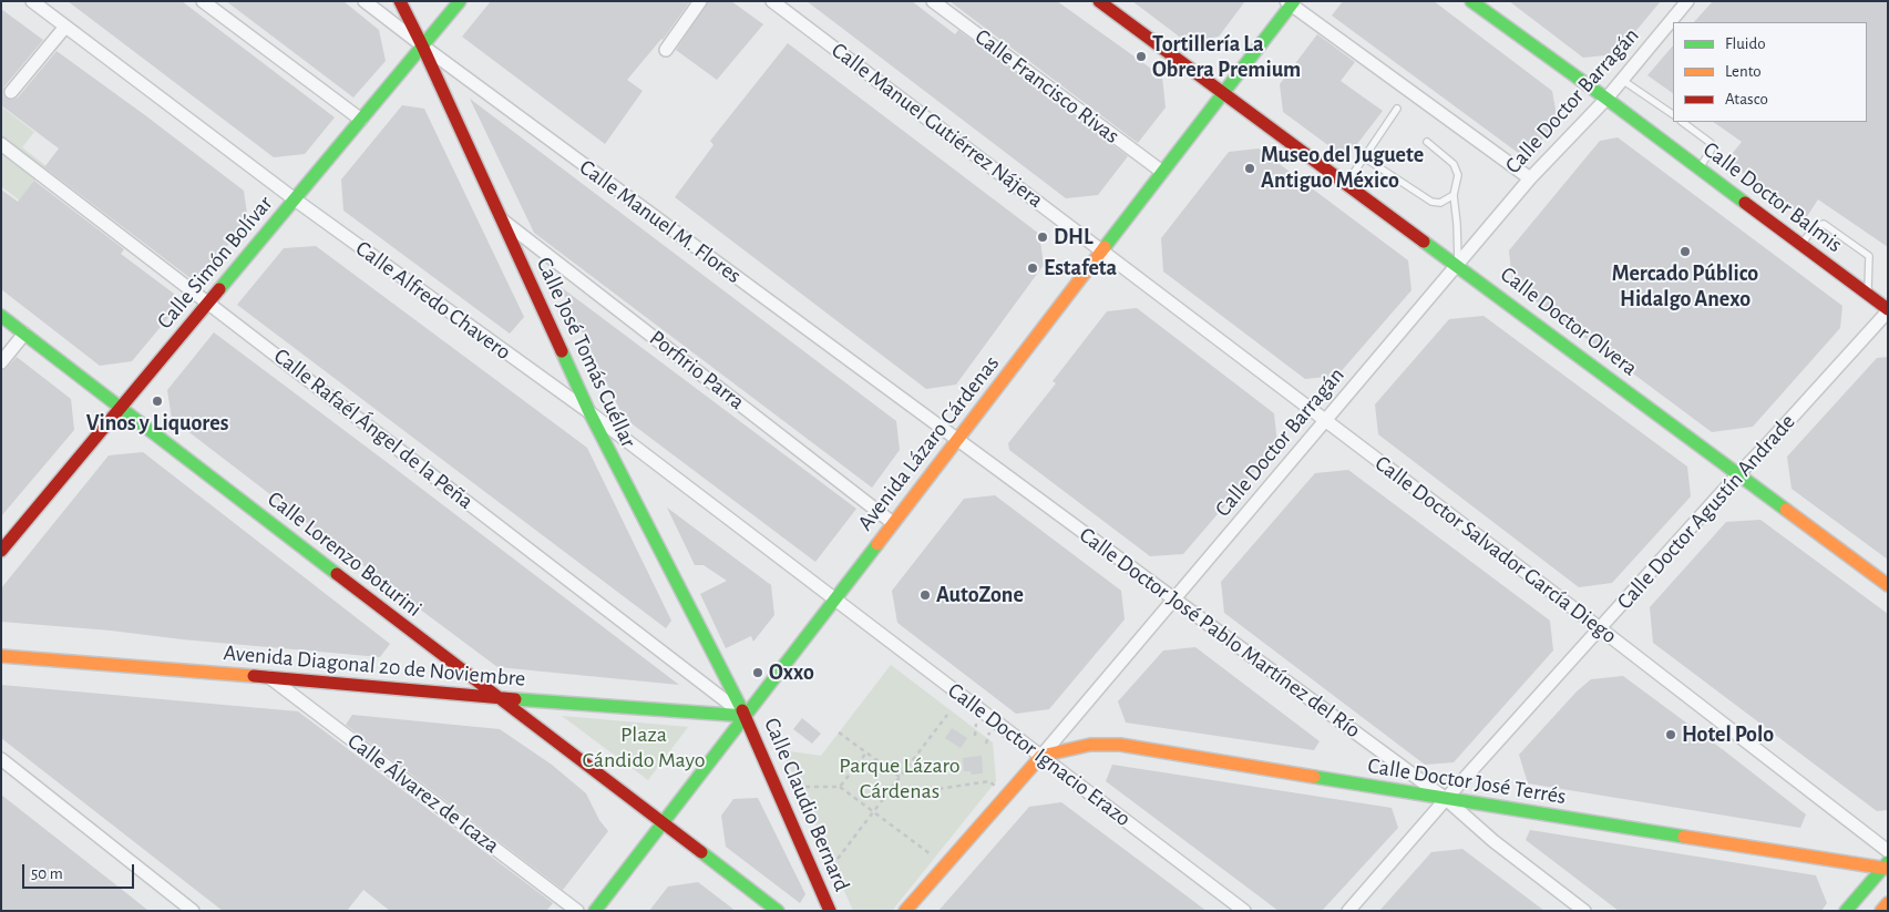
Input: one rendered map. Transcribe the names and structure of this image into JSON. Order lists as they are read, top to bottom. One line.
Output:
{"streets":{"main road":["Calle Doctor Barragán","Calle Doctor Balmis","Calle Simón Bolívar","Calle Doctor Olvera","Calle José Tomás Cuéllar","Avenida Lázaro Cárdenas","Calle Lorenzo Boturini","Avenida Diagonal 20 de Noviembre","Calle Doctor José Terrés","Calle Claudio Bernard"],"street":["Calle Francisco Rivas","Calle Manuel Gutiérrez Nájera","Calle Manuel M. Flores","Calle Alfredo Chavero","Porfirio Parra","Calle Rafaél Ángel de la Peña","Calle Doctor Agustín Andrade","Calle Doctor Salvador García Diego","Calle Doctor José Pablo Martínez del Río","Calle Doctor Ignacio Erazo","Calle Álvarez de Icaza"]},"crossings":[["Calle Francisco Rivas","Avenida Lázaro Cárdenas"],["Calle Doctor Barragán","Calle Doctor Balmis"],["Calle Doctor Barragán","Calle Doctor Olvera"],["Calle Doctor Barragán","Calle Doctor Salvador García Diego"],["Calle Doctor Barragán","Calle Doctor José Pablo Martínez del Río"],["Calle Doctor Barragán","Calle Doctor Ignacio Erazo"],["Calle Doctor Barragán","Calle Doctor José Terrés"],["Calle Manuel Gutiérrez Nájera","Avenida Lázaro Cárdenas"],["Calle Manuel Gutiérrez Nájera","Calle Doctor Salvador García Diego"],["Calle Doctor Balmis","Calle Doctor Agustín Andrade"],["Calle Manuel M. Flores","Calle Simón Bolívar"],["Calle Manuel M. Flores","Calle José Tomás Cuéllar"],["Calle Manuel M. Flores","Avenida Lázaro Cárdenas"],["Calle Manuel M. Flores","Calle Doctor José Pablo Martínez del Río"],["Calle Simón Bolívar","Calle Alfredo Chavero"],["Calle Simón Bolívar","Calle José Tomás Cuéllar"],["Calle Simón Bolívar","Calle Rafaél Ángel de la Peña"],["Calle Simón Bolívar","Calle Lorenzo Boturini"],["Calle Alfredo Chavero","Calle José Tomás Cuéllar"],["Calle Alfredo Chavero","Avenida Lázaro Cárdenas"],["Calle Alfredo Chavero","Calle Doctor Ignacio Erazo"],["Calle Doctor Olvera","Avenida Lázaro Cárdenas"],["Calle Doctor Olvera","Calle Doctor Agustín Andrade"],["Calle José Tomás Cuéllar","Porfirio Parra"],["Calle José Tomás Cuéllar","Calle Rafaél Ángel de la Peña"],["Calle José Tomás Cuéllar","Avenida Lázaro Cárdenas"],["Calle José Tomás Cuéllar","Avenida Diagonal 20 de Noviembre"],["Calle José Tomás Cuéllar","Calle Claudio Bernard"],["Porfirio Parra","Avenida Lázaro Cárdenas"],["Calle Rafaél Ángel de la Peña","Avenida Lázaro Cárdenas"],["Calle Rafaél Ángel de la Peña","Avenida Diagonal 20 de Noviembre"],["Calle Rafaél Ángel de la Peña","Calle Claudio Bernard"],["Avenida Lázaro Cárdenas","Calle Doctor Salvador García Diego"],["Avenida Lázaro Cárdenas","Calle Lorenzo Boturini"],["Avenida Lázaro Cárdenas","Calle Doctor José Pablo Martínez del Río"],["Avenida Lázaro Cárdenas","Avenida Diagonal 20 de Noviembre"],["Avenida Lázaro Cárdenas","Calle Doctor Ignacio Erazo"],["Avenida Lázaro Cárdenas","Calle Claudio Bernard"],["Calle Doctor Agustín Andrade","Calle Doctor Salvador García Diego"],["Calle Doctor Agustín Andrade","Calle Doctor José Pablo Martínez del Río"],["Calle Doctor Agustín Andrade","Calle Doctor José Terrés"],["Calle Lorenzo Boturini","Avenida Diagonal 20 de Noviembre"],["Calle Doctor José Pablo Martínez del Río","Calle Doctor José Terrés"],["Avenida Diagonal 20 de Noviembre","Calle Álvarez de Icaza"],["Avenida Diagonal 20 de Noviembre","Calle Claudio Bernard"],["Calle Doctor Ignacio Erazo","Calle Doctor José Terrés"]],"parks":["Plaza Cándido Mayo","Parque Lázaro Cárdenas"],"places":["Tortillería La Obrera Premium","Museo del Juguete Antiguo México","DHL","Mercado Público Hidalgo Anexo","Estafeta","Vinos y Liquores","AutoZone","Oxxo","Hotel Polo"],"legend":["Fluido","Lento","Atasco"],"scale_bar":"50 m"}
